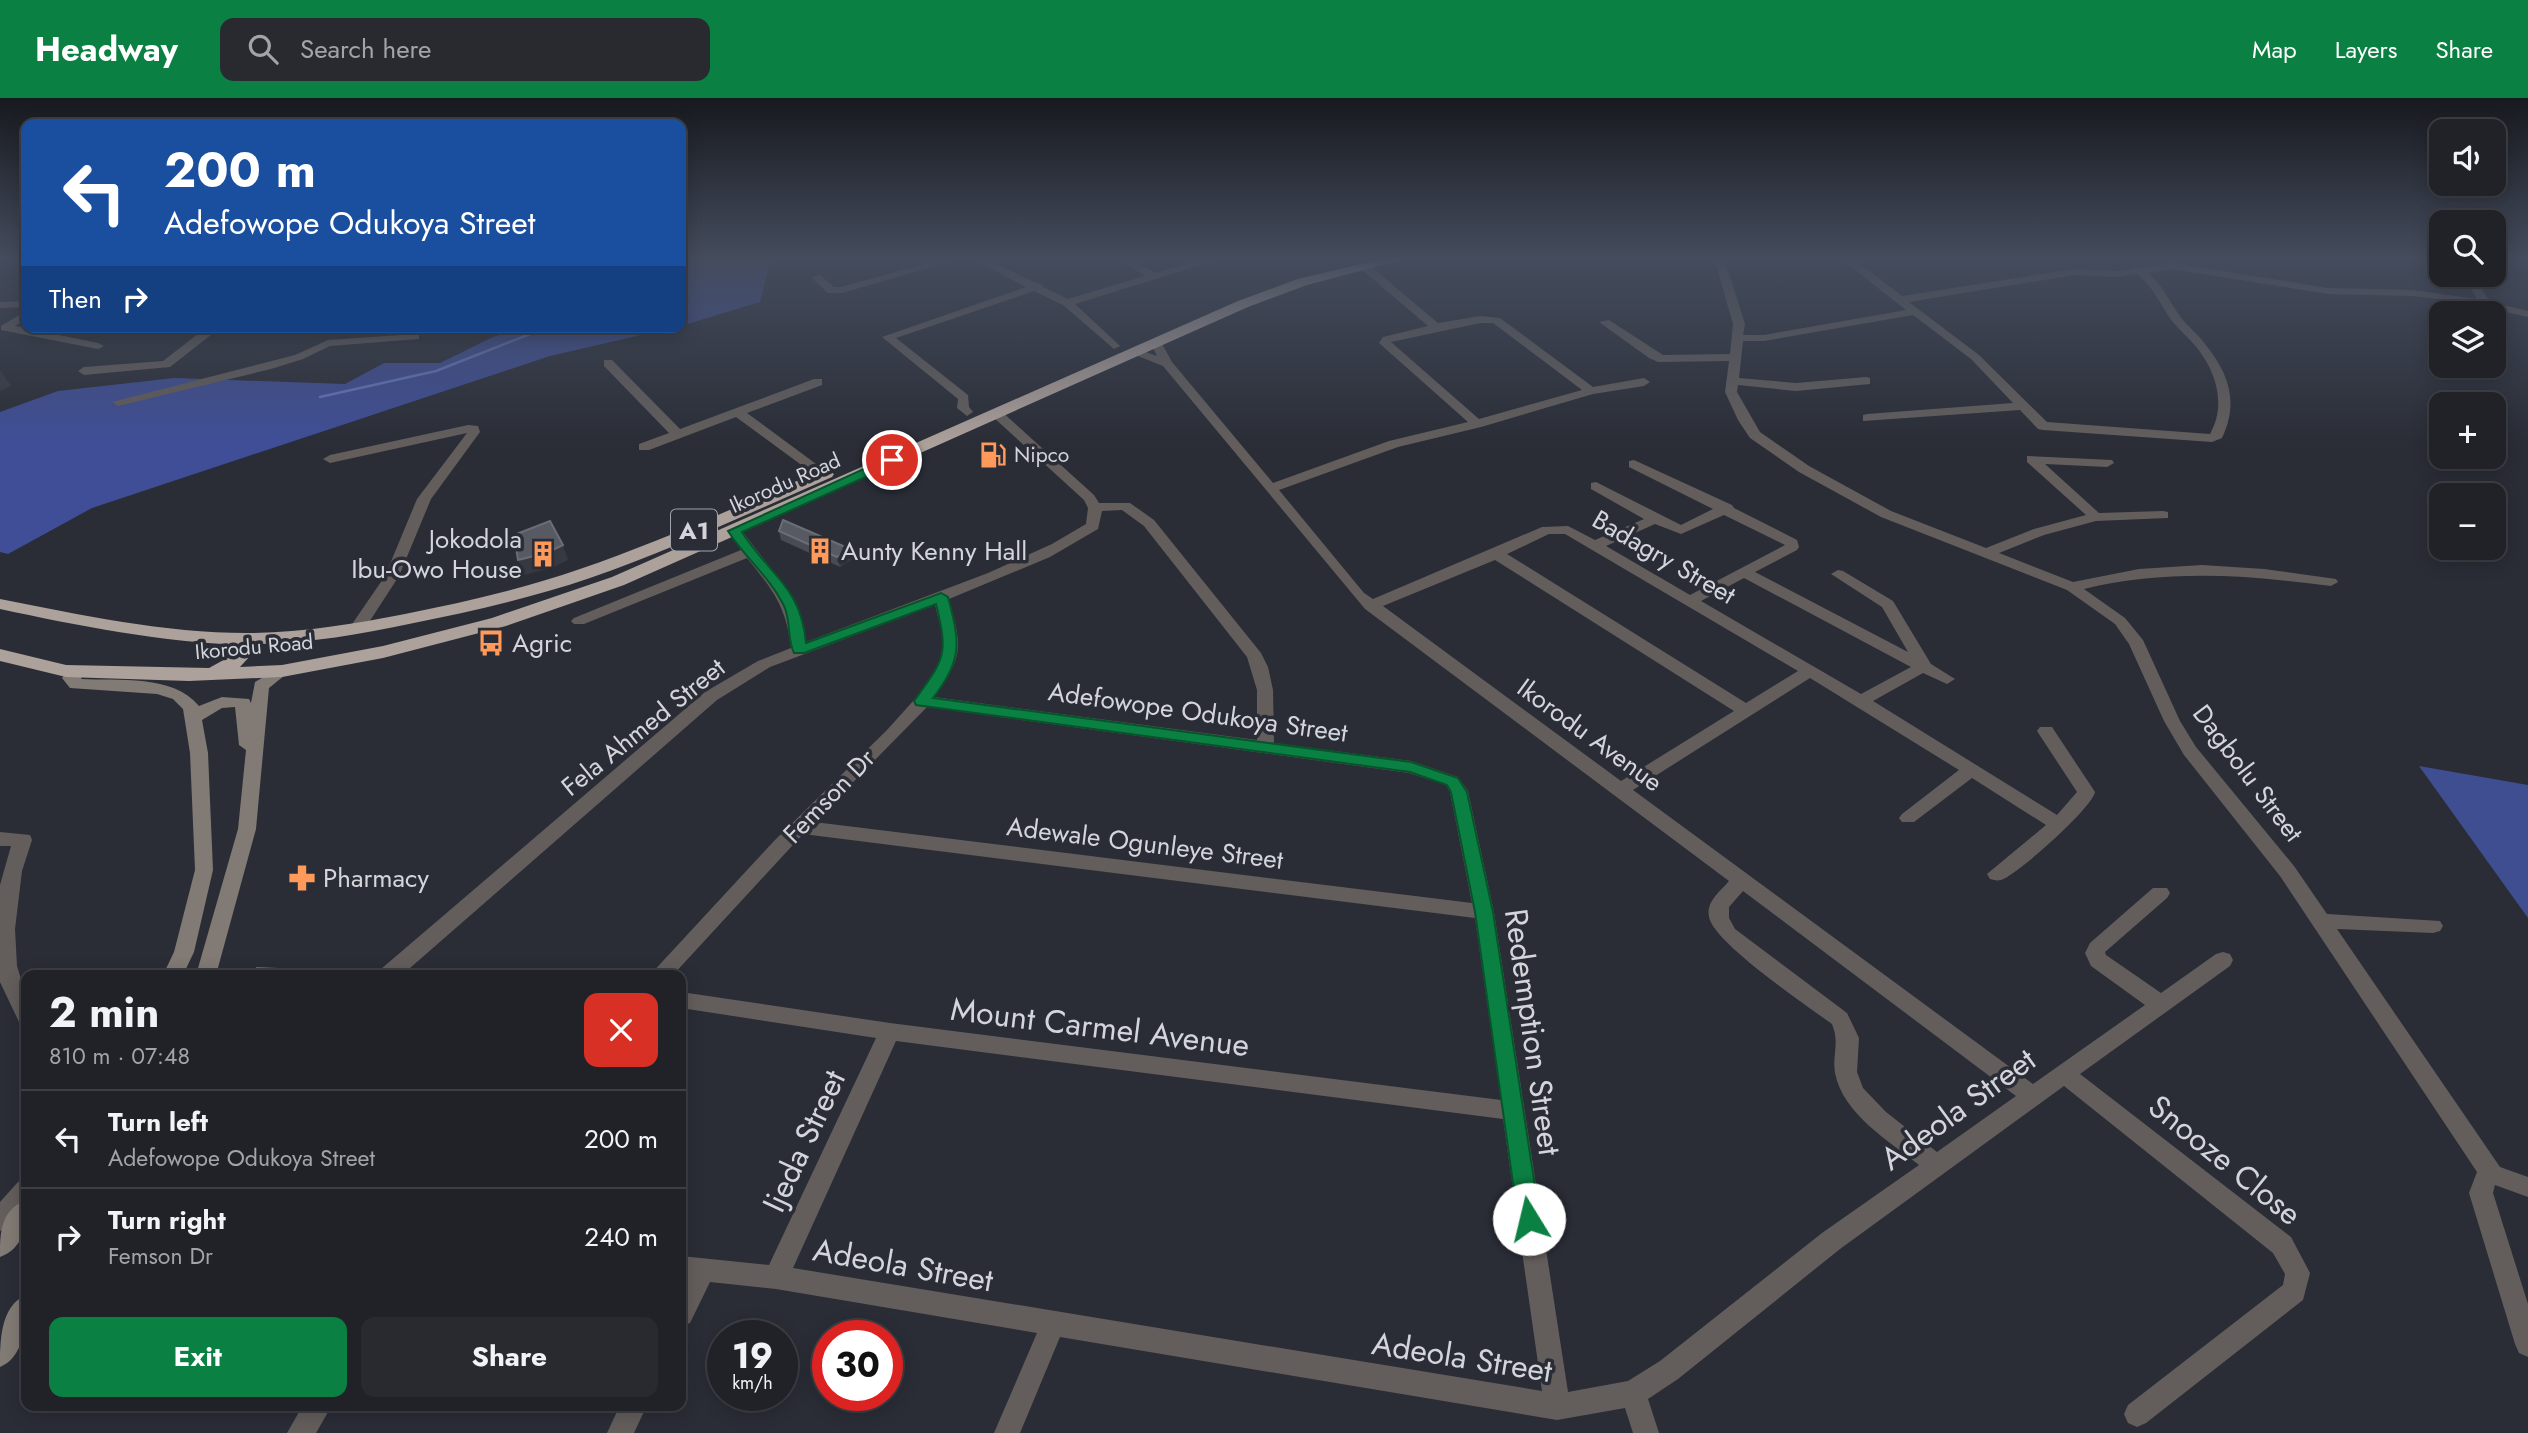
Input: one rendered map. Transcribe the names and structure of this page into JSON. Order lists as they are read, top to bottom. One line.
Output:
{"streets":{"highway":["Ikorodu Road","A1"],"street":["Badagry Street","Adefowope Odukoya Street","Fela Ahmed Street","Ikorodu Avenue","Dagbolu Street","Femson Dr","Adewale Ogunleye Street","Mount Carmel Avenue","Redemption Street","Adeola Street","Ijeda Street","Snooze Close"]},"crossings":[["Ikorodu Road","Ikorodu Avenue"],["Badagry Street","Ikorodu Avenue"],["Adefowope Odukoya Street","Femson Dr"],["Adefowope Odukoya Street","Redemption Street"],["Fela Ahmed Street","Femson Dr"],["Ikorodu Avenue","Adeola Street"],["Femson Dr","Adewale Ogunleye Street"],["Adewale Ogunleye Street","Redemption Street"],["Mount Carmel Avenue","Redemption Street"],["Mount Carmel Avenue","Ijeda Street"],["Redemption Street","Adeola Street"],["Adeola Street","Ijeda Street"],["Adeola Street","Snooze Close"]],"places":{"fuel station":["Nipco"],"building":["Aunty Kenny Hall","Jokodola Ibu-Owo House"],"bus stop":["Agric"],"pharmacy":["Pharmacy"]},"page":{"header":"Headway","search":"Search here","nav":["Map","Layers","Share"],"map_buttons":["+","−"],"turn":["200 m","Adefowope Odukoya Street"],"then":"Then","heading":["2 min","810 m · 07:48"],"list":[{"name":"Turn left","note":"Adefowope Odukoya Street","value":"200 m"},{"name":"Turn right","note":"Femson Dr","value":"240 m"}],"buttons":["Exit","Share"],"speed":"19 km/h","limit":"30"}}
